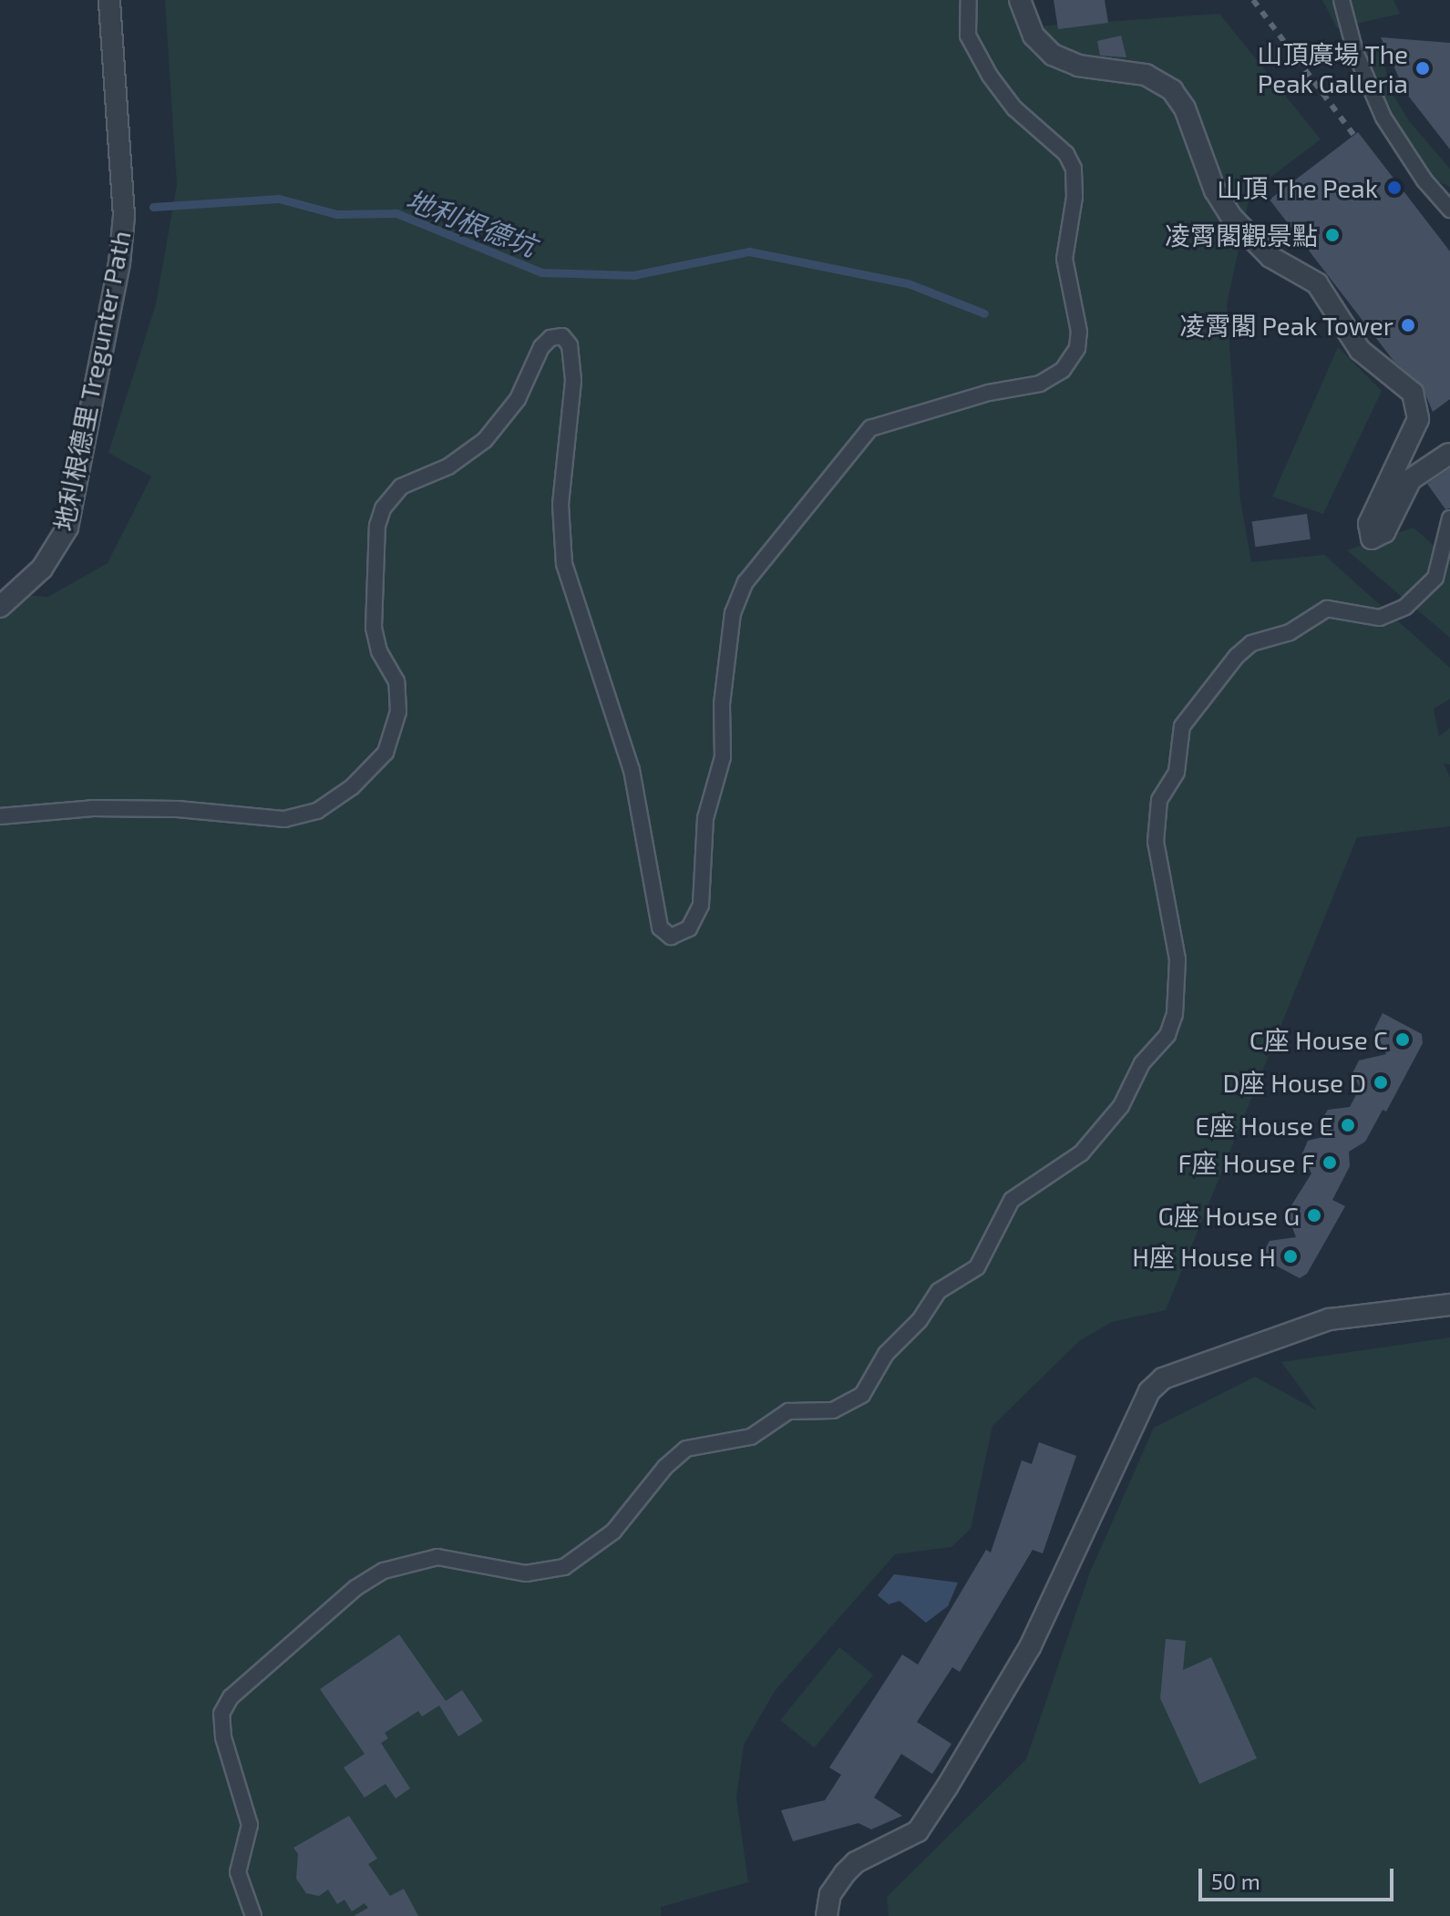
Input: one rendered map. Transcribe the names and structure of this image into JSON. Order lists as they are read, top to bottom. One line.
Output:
{"streets":{"street":["地利根德里 Tregunter Path"]},"water":["地利根德坑"],"places":["山頂廣場 The Peak Galleria","山頂 The Peak","凌霄閣觀景點","凌霄閣 Peak Tower","C座 House C","D座 House D","E座 House E","F座 House F","G座 House G","H座 House H"],"scale_bar":"50 m"}
